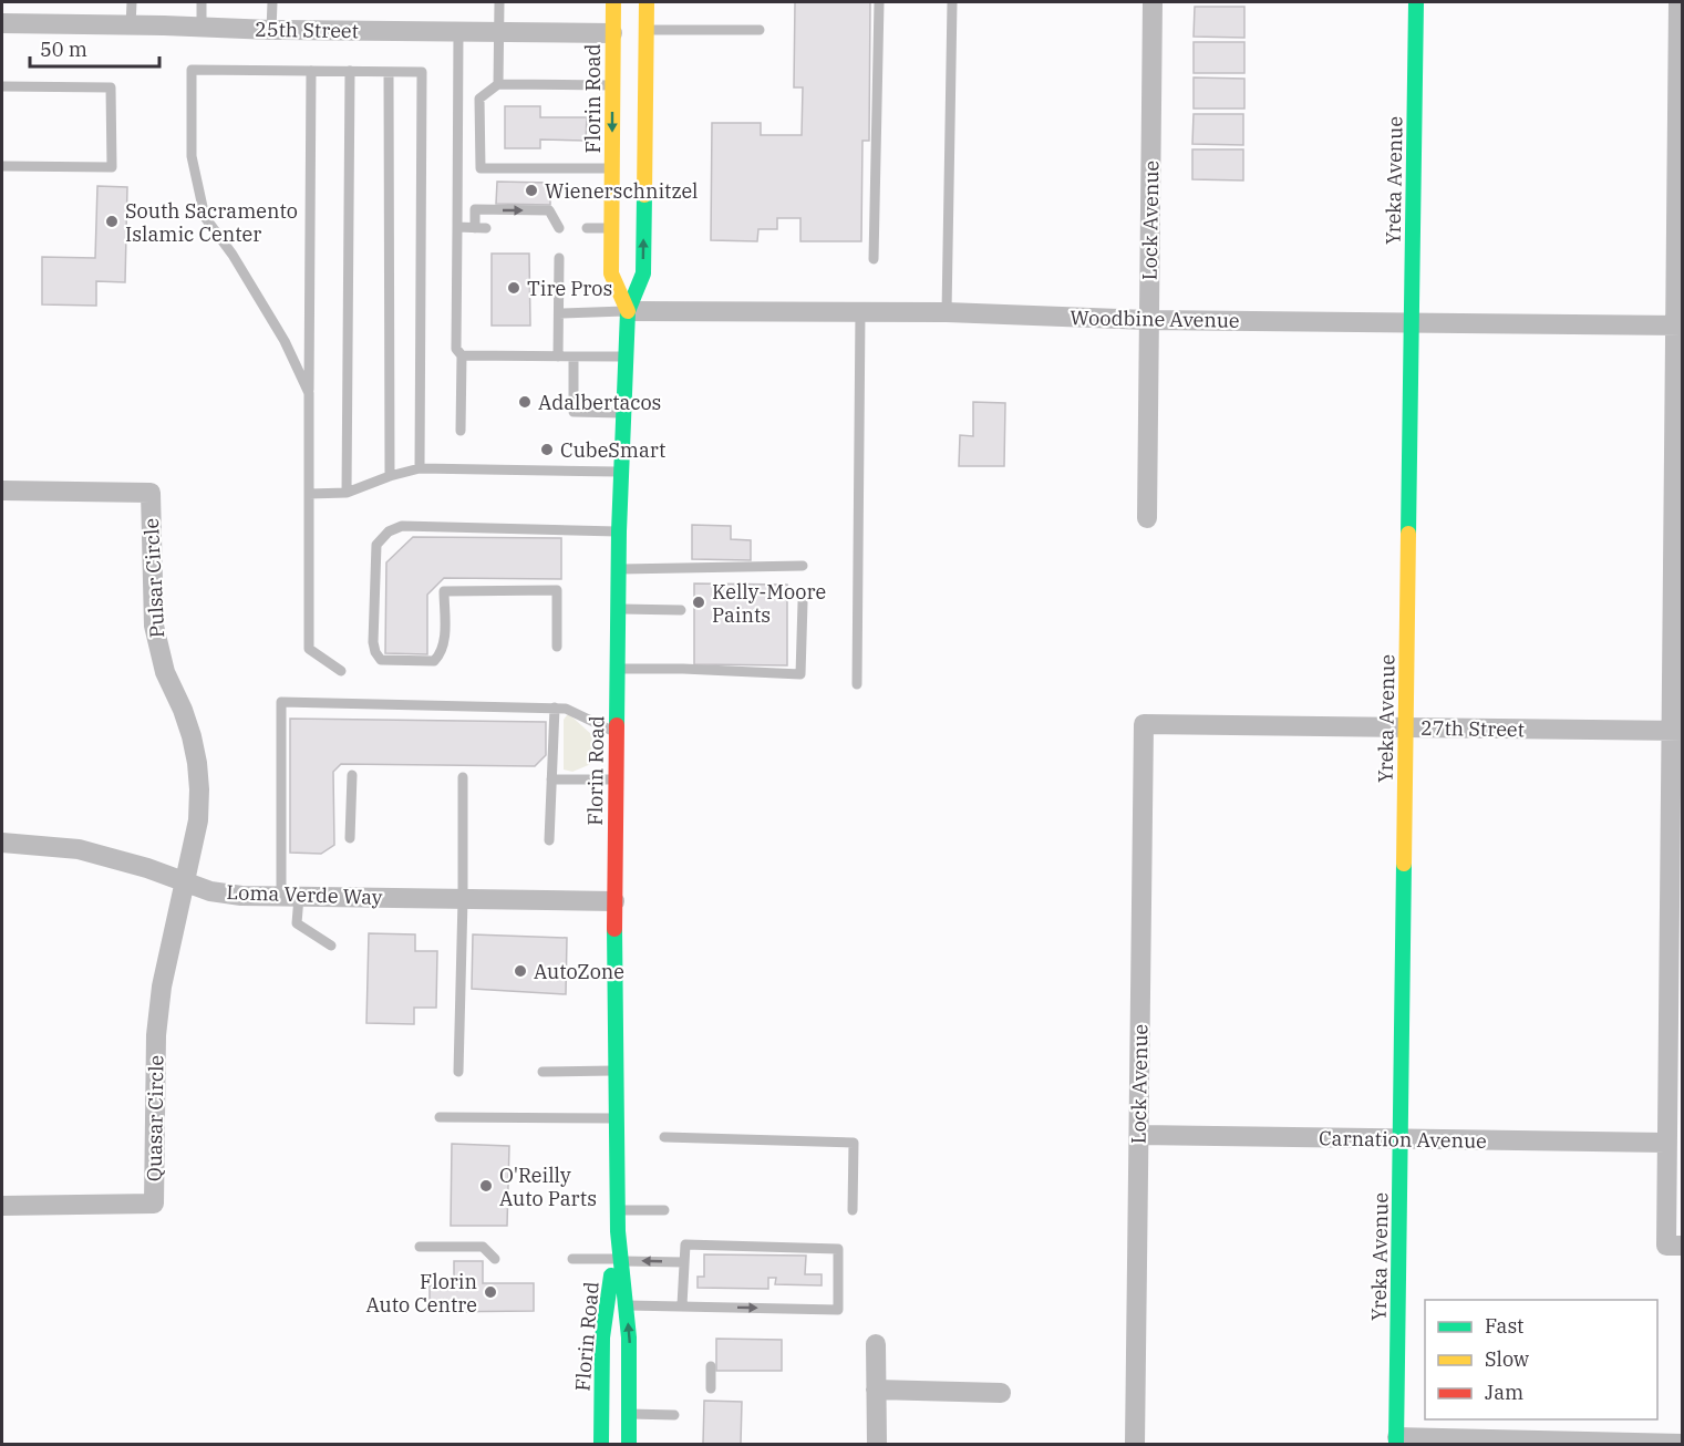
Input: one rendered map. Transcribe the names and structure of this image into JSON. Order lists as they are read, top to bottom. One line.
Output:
{"streets":{"main road":["Florin Road","Yreka Avenue"],"street":["25th Street","Lock Avenue","Woodbine Avenue","Pulsar Circle","27th Street","Loma Verde Way","Quasar Circle","Carnation Avenue"]},"crossings":[["25th Street","Florin Road"],["Florin Road","Woodbine Avenue"],["Florin Road","Loma Verde Way"],["Yreka Avenue","Woodbine Avenue"],["Yreka Avenue","27th Street"],["Yreka Avenue","Carnation Avenue"],["Lock Avenue","Woodbine Avenue"],["Lock Avenue","27th Street"],["Lock Avenue","Carnation Avenue"],["Pulsar Circle","Loma Verde Way"],["Pulsar Circle","Quasar Circle"],["Loma Verde Way","Quasar Circle"]],"places":["Wienerschnitzel","South Sacramento Islamic Center","Tire Pros","Adalbertacos","CubeSmart","Kelly-Moore Paints","AutoZone","O'Reilly Auto Parts","Florin Auto Centre"],"legend":["Fast","Slow","Jam"],"scale_bar":"50 m"}
